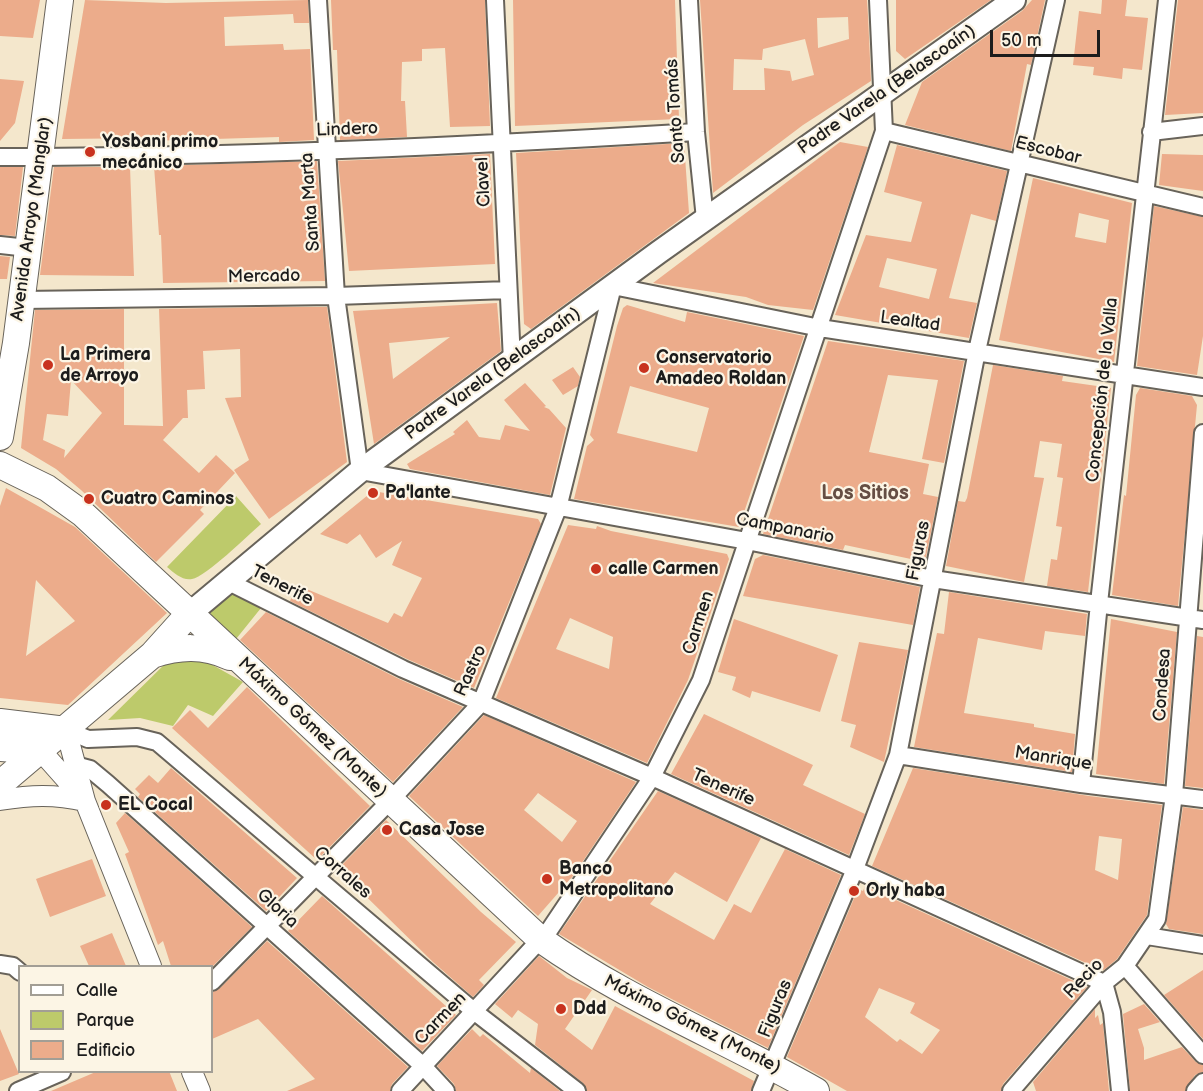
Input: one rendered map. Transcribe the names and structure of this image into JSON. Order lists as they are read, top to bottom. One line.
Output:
{"streets":{"main road":["Padre Varela (Belascoaín)","Avenida Arroyo (Manglar)","Máximo Gómez (Monte)"],"street":["Santo Tomás","Lindero","Escobar","Clavel","Santa Marta","Mercado","Lealtad","Concepción de la Valla","Campanario","Figuras","Tenerife","Carmen","Rastro","Condesa","Manrique","Corrales","Gloria","Recio"]},"crossings":[["Padre Varela (Belascoaín)","Santo Tomás"],["Padre Varela (Belascoaín)","Clavel"],["Padre Varela (Belascoaín)","Santa Marta"],["Padre Varela (Belascoaín)","Lealtad"],["Padre Varela (Belascoaín)","Campanario"],["Padre Varela (Belascoaín)","Tenerife"],["Padre Varela (Belascoaín)","Carmen"],["Padre Varela (Belascoaín)","Rastro"],["Padre Varela (Belascoaín)","Máximo Gómez (Monte)"],["Padre Varela (Belascoaín)","Corrales"],["Santo Tomás","Lindero"],["Lindero","Clavel"],["Lindero","Santa Marta"],["Lindero","Avenida Arroyo (Manglar)"],["Escobar","Concepción de la Valla"],["Escobar","Figuras"],["Escobar","Carmen"],["Clavel","Mercado"],["Santa Marta","Mercado"],["Santa Marta","Campanario"],["Avenida Arroyo (Manglar)","Mercado"],["Lealtad","Concepción de la Valla"],["Lealtad","Figuras"],["Lealtad","Carmen"],["Lealtad","Rastro"],["Concepción de la Valla","Campanario"],["Concepción de la Valla","Manrique"],["Campanario","Figuras"],["Campanario","Carmen"],["Campanario","Rastro"],["Campanario","Condesa"],["Figuras","Tenerife"],["Figuras","Máximo Gómez (Monte)"],["Figuras","Manrique"],["Tenerife","Carmen"],["Tenerife","Rastro"],["Tenerife","Recio"],["Carmen","Máximo Gómez (Monte)"],["Carmen","Corrales"],["Carmen","Gloria"],["Rastro","Máximo Gómez (Monte)"],["Rastro","Corrales"],["Rastro","Gloria"],["Condesa","Manrique"],["Condesa","Recio"]],"districts":["Los Sitios"],"places":["Yosbani primo mecánico","La Primera de Arroyo","Conservatorio Amadeo Roldan","Pa'lante","Cuatro Caminos","calle Carmen","EL Cocal","Casa Jose","Banco Metropolitano","Orly haba","Ddd"],"legend":["Calle","Parque","Edificio"],"scale_bar":"50 m"}
